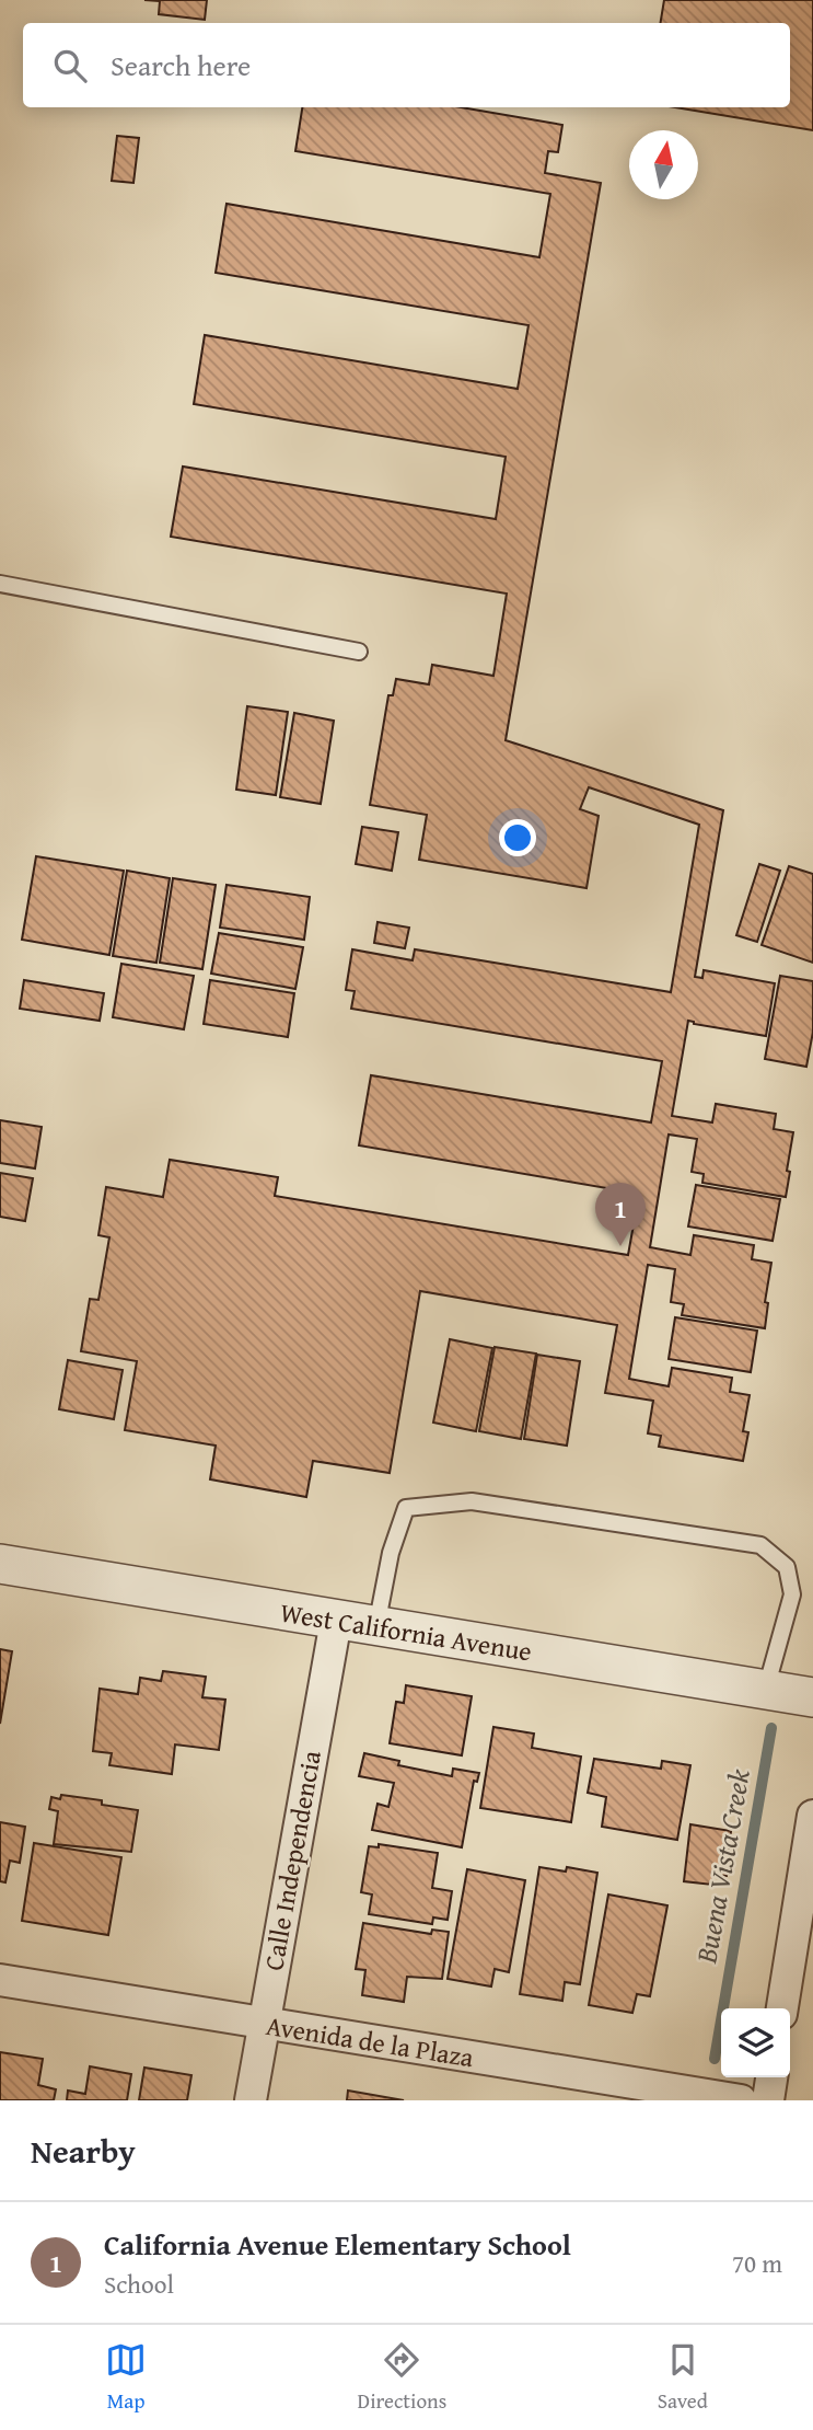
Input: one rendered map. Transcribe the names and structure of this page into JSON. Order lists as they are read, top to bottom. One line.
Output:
{"streets":{"street":["West California Avenue","Calle Independencia","Avenida de la Plaza"]},"crossings":[["West California Avenue","Calle Independencia"],["Calle Independencia","Avenida de la Plaza"]],"water":["Buena Vista Creek"],"north":"top","page":{"search":"Search here","pins":"1","heading":"Nearby","list":[{"mark":"1","name":"California Avenue Elementary School","note":"School","value":"70 m"}],"nav":["Map","Directions","Saved"]}}
